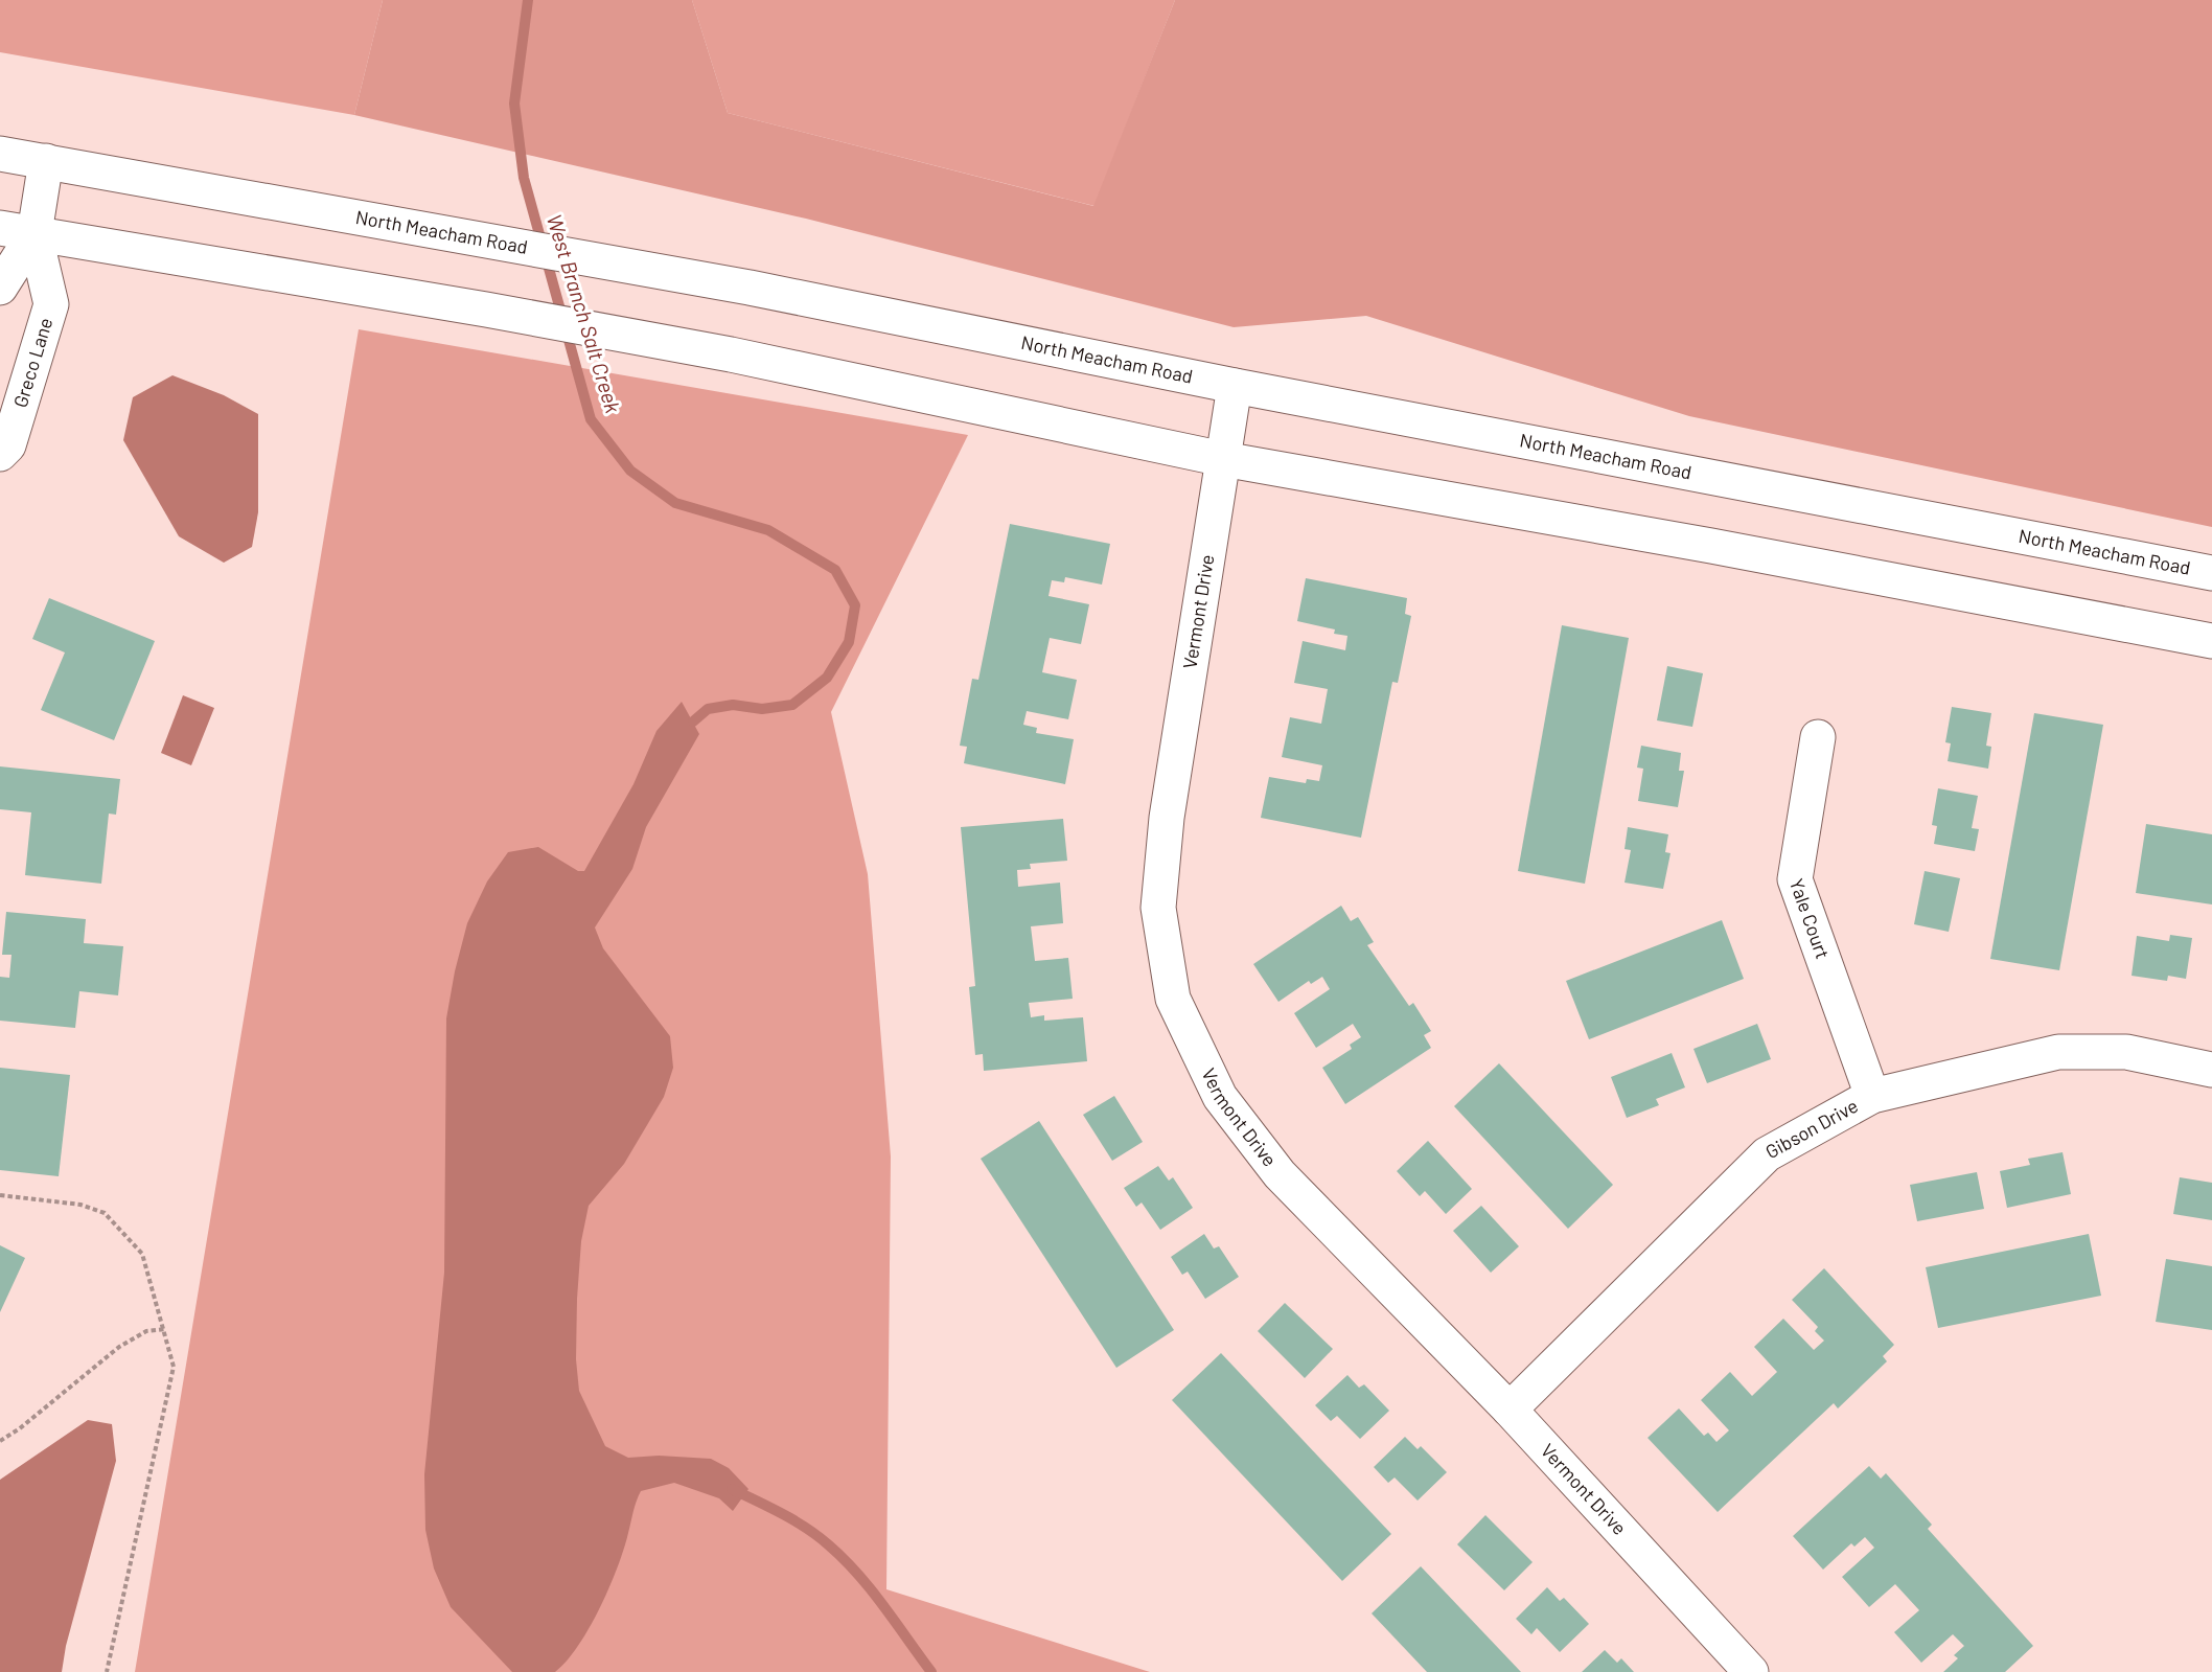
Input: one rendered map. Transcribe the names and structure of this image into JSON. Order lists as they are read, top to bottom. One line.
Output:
{"streets":{"main road":["North Meacham Road","Greco Lane","Vermont Drive","Yale Court","Gibson Drive"]},"crossings":[["North Meacham Road","Vermont Drive"],["Vermont Drive","Gibson Drive"],["Yale Court","Gibson Drive"]],"water":["West Branch Salt Creek"]}
